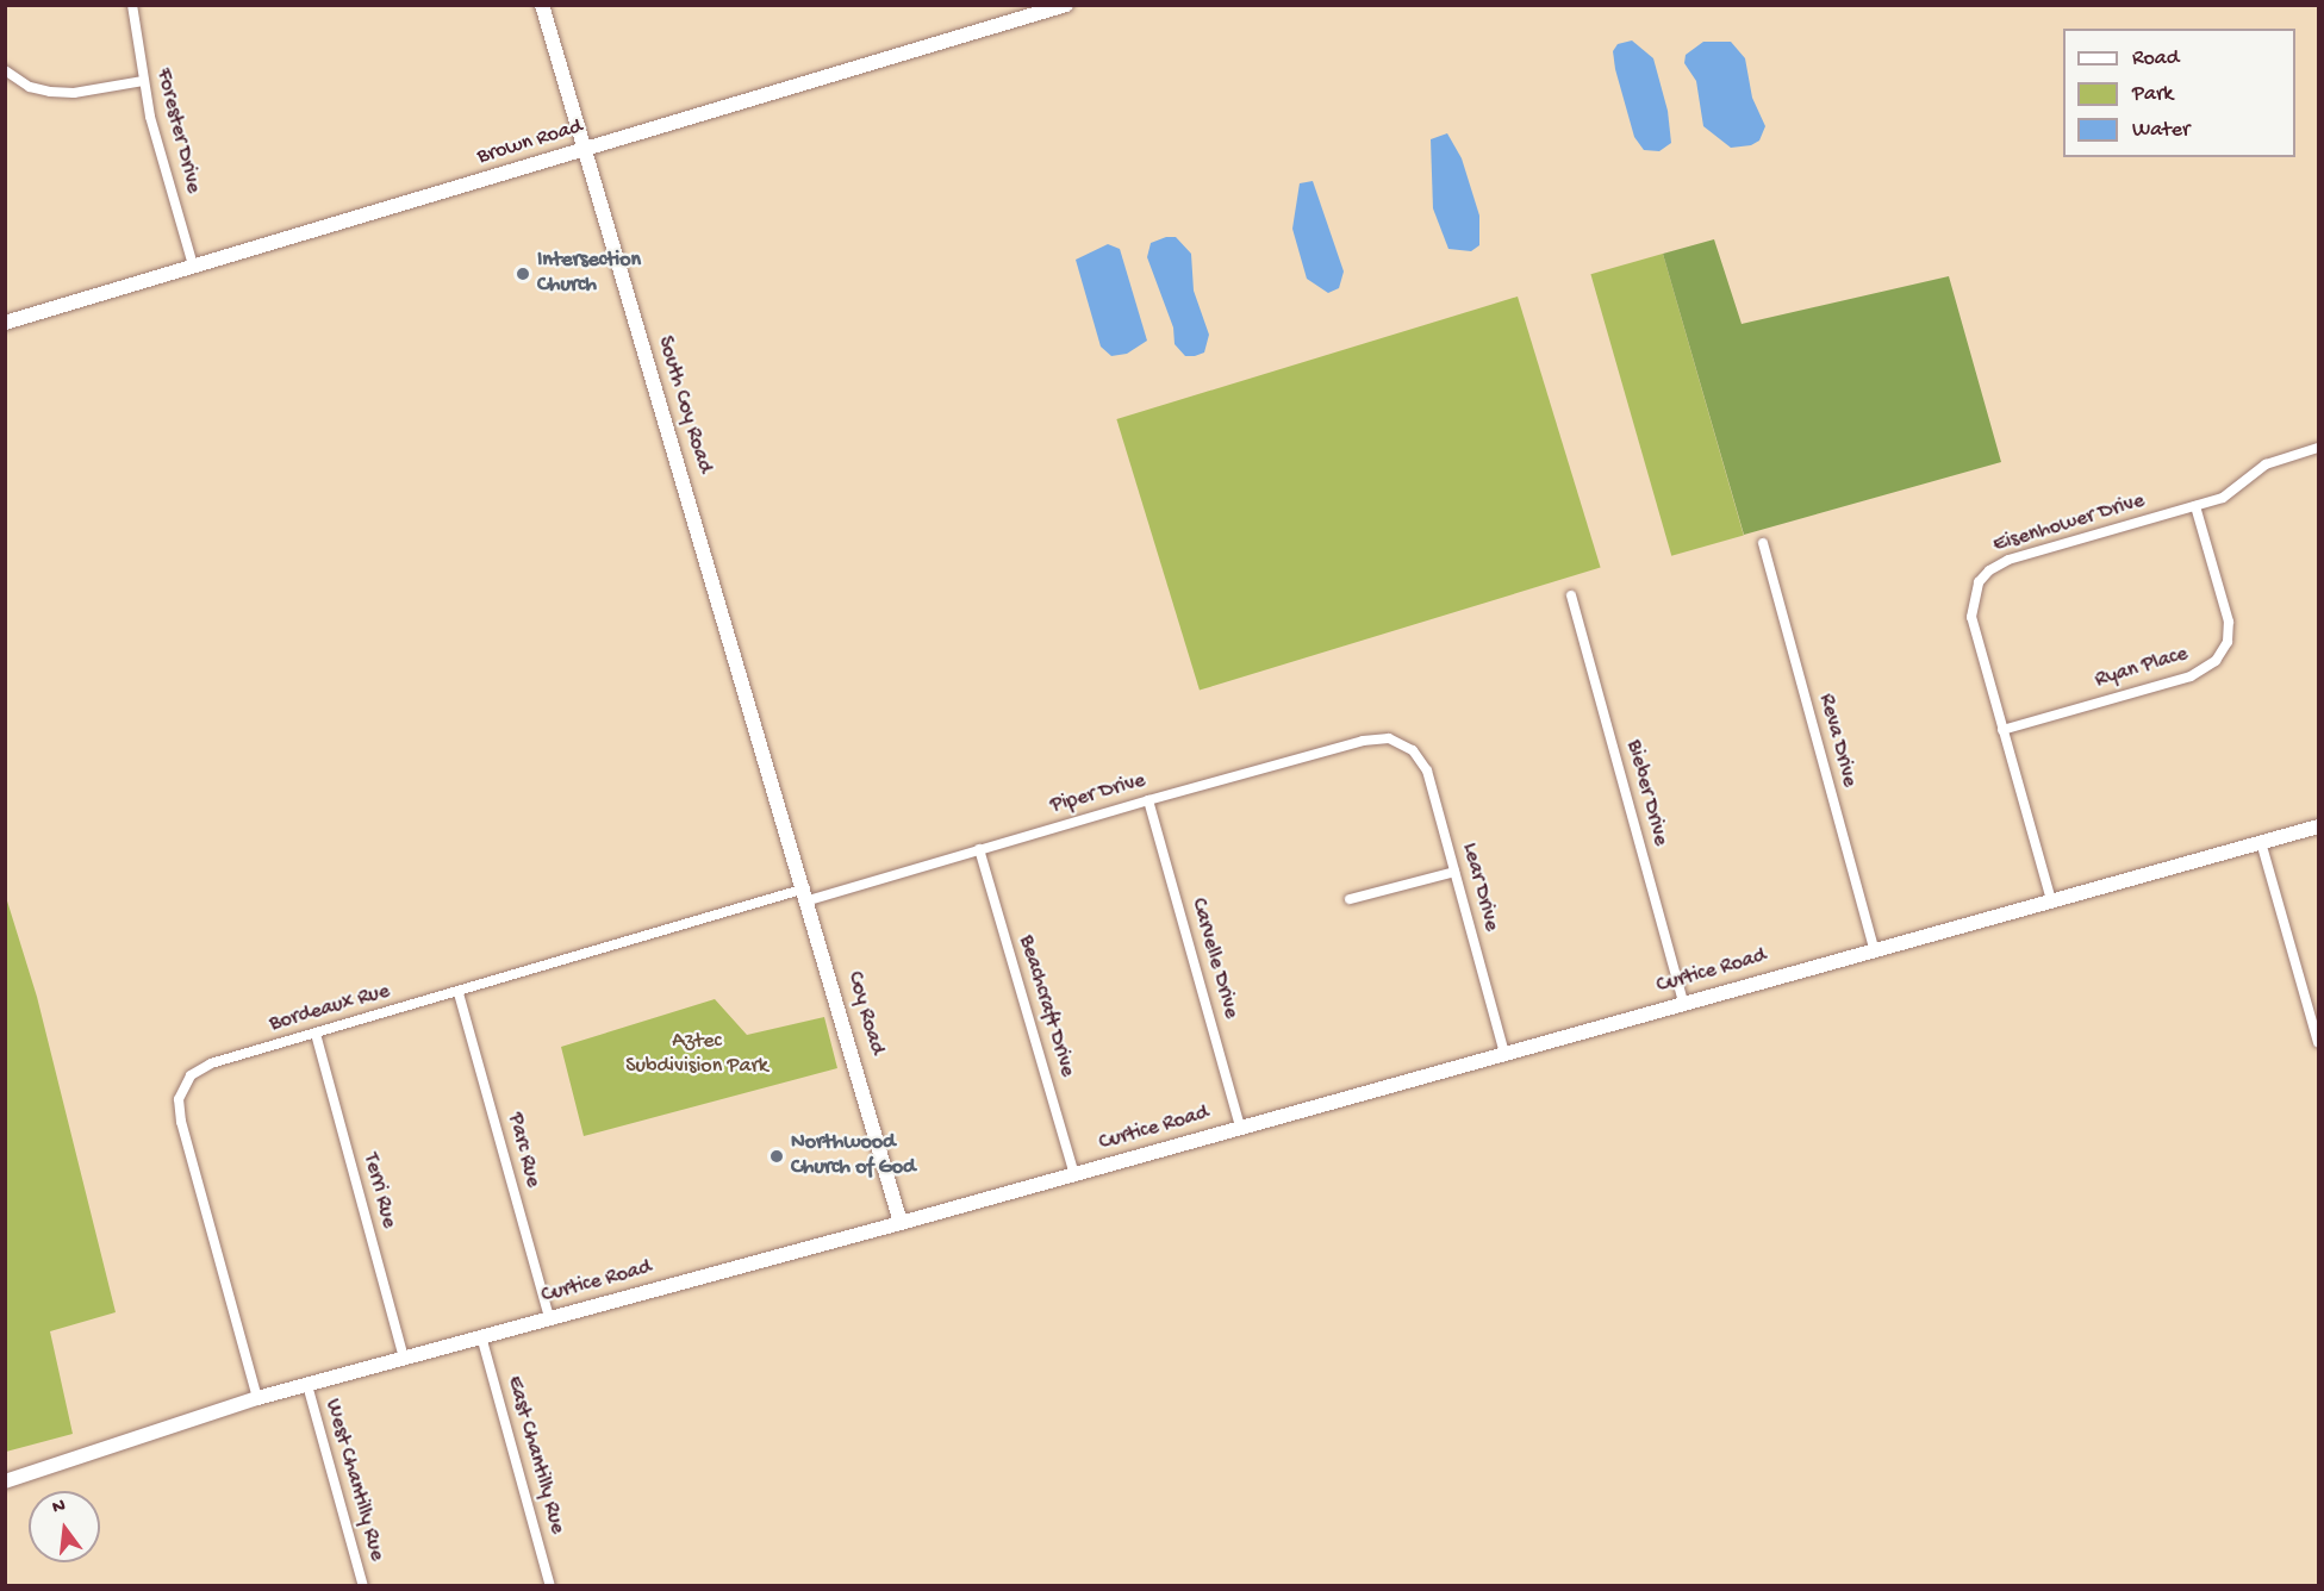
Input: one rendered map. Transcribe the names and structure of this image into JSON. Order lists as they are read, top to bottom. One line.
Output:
{"streets":{"street":["Forester Drive","Brown Road","South Coy Road","Eisenhower Drive","Ryan Place","Reva Drive","Bieber Drive","Piper Drive","Lear Drive","Carvelle Drive","Curtice Road","Beachcraft Drive","Bordeaux Rue","Coy Road","Parc Rue","Terri Rue","East Chantilly Rue","West Chantilly Rue"]},"crossings":[["Forester Drive","Brown Road"],["Brown Road","South Coy Road"],["South Coy Road","Coy Road"],["Eisenhower Drive","Ryan Place"],["Eisenhower Drive","Curtice Road"],["Reva Drive","Curtice Road"],["Bieber Drive","Curtice Road"],["Piper Drive","Lear Drive"],["Piper Drive","Carvelle Drive"],["Piper Drive","Beachcraft Drive"],["Piper Drive","Bordeaux Rue"],["Piper Drive","Coy Road"],["Lear Drive","Curtice Road"],["Carvelle Drive","Curtice Road"],["Curtice Road","Beachcraft Drive"],["Curtice Road","Bordeaux Rue"],["Curtice Road","Coy Road"],["Curtice Road","Parc Rue"],["Curtice Road","Terri Rue"],["Curtice Road","East Chantilly Rue"],["Curtice Road","West Chantilly Rue"],["Bordeaux Rue","Coy Road"],["Bordeaux Rue","Parc Rue"],["Bordeaux Rue","Terri Rue"]],"parks":["Aztec Subdivision Park"],"places":["Intersection Church","Northwood Church of God"],"legend":["Road","Park","Water"],"north":"top"}
